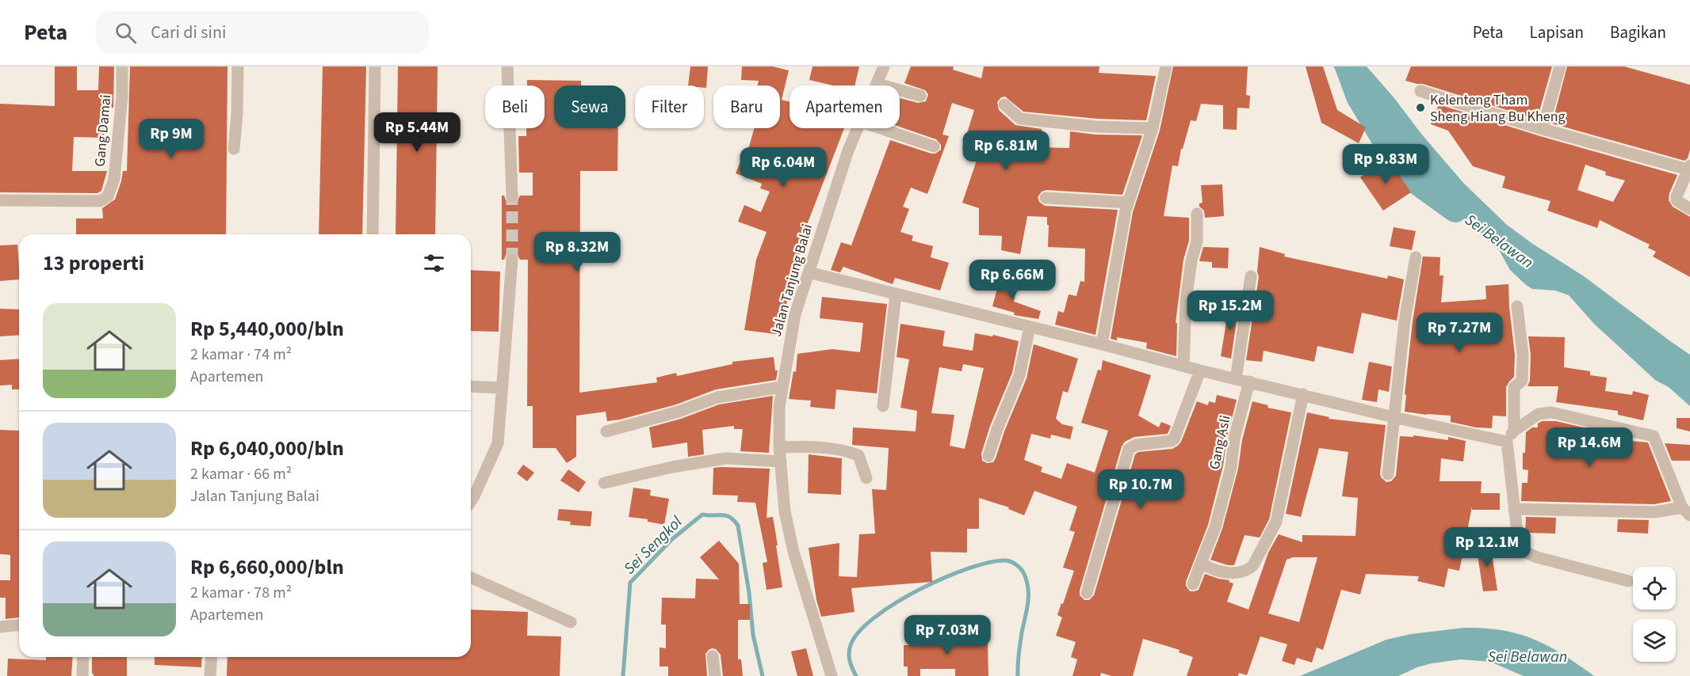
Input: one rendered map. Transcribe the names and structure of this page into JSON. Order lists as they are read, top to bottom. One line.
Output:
{"streets":{"street":["Gang Damai","Jalan Tanjung Balai","Gang Asli"]},"water":["Sei Belawan","Sei Sengkol"],"places":["Kelenteng Tham Sheng Hiang Bu Kheng"],"page":{"header":"Peta","search":"Cari di sini","nav":["Peta","Lapisan","Bagikan"],"chip":["Beli","Sewa","Filter","Baru","Apartemen"],"price":["Rp 5.44M","Rp 9M","Rp 6.81M","Rp 9.83M","Rp 6.04M","Rp 8.32M","Rp 6.66M","Rp 15.2M","Rp 7.27M","Rp 14.6M","Rp 10.7M","Rp 12.1M","Rp 7.03M"],"heading":"13 properti","list":[{"name":"Rp 5,440,000/bln","note":"2 kamar · 74 m² · Apartemen"},{"name":"Rp 6,040,000/bln","note":"2 kamar · 66 m² · Jalan Tanjung Balai"},{"name":"Rp 6,660,000/bln","note":"2 kamar · 78 m² · Apartemen"}]}}
